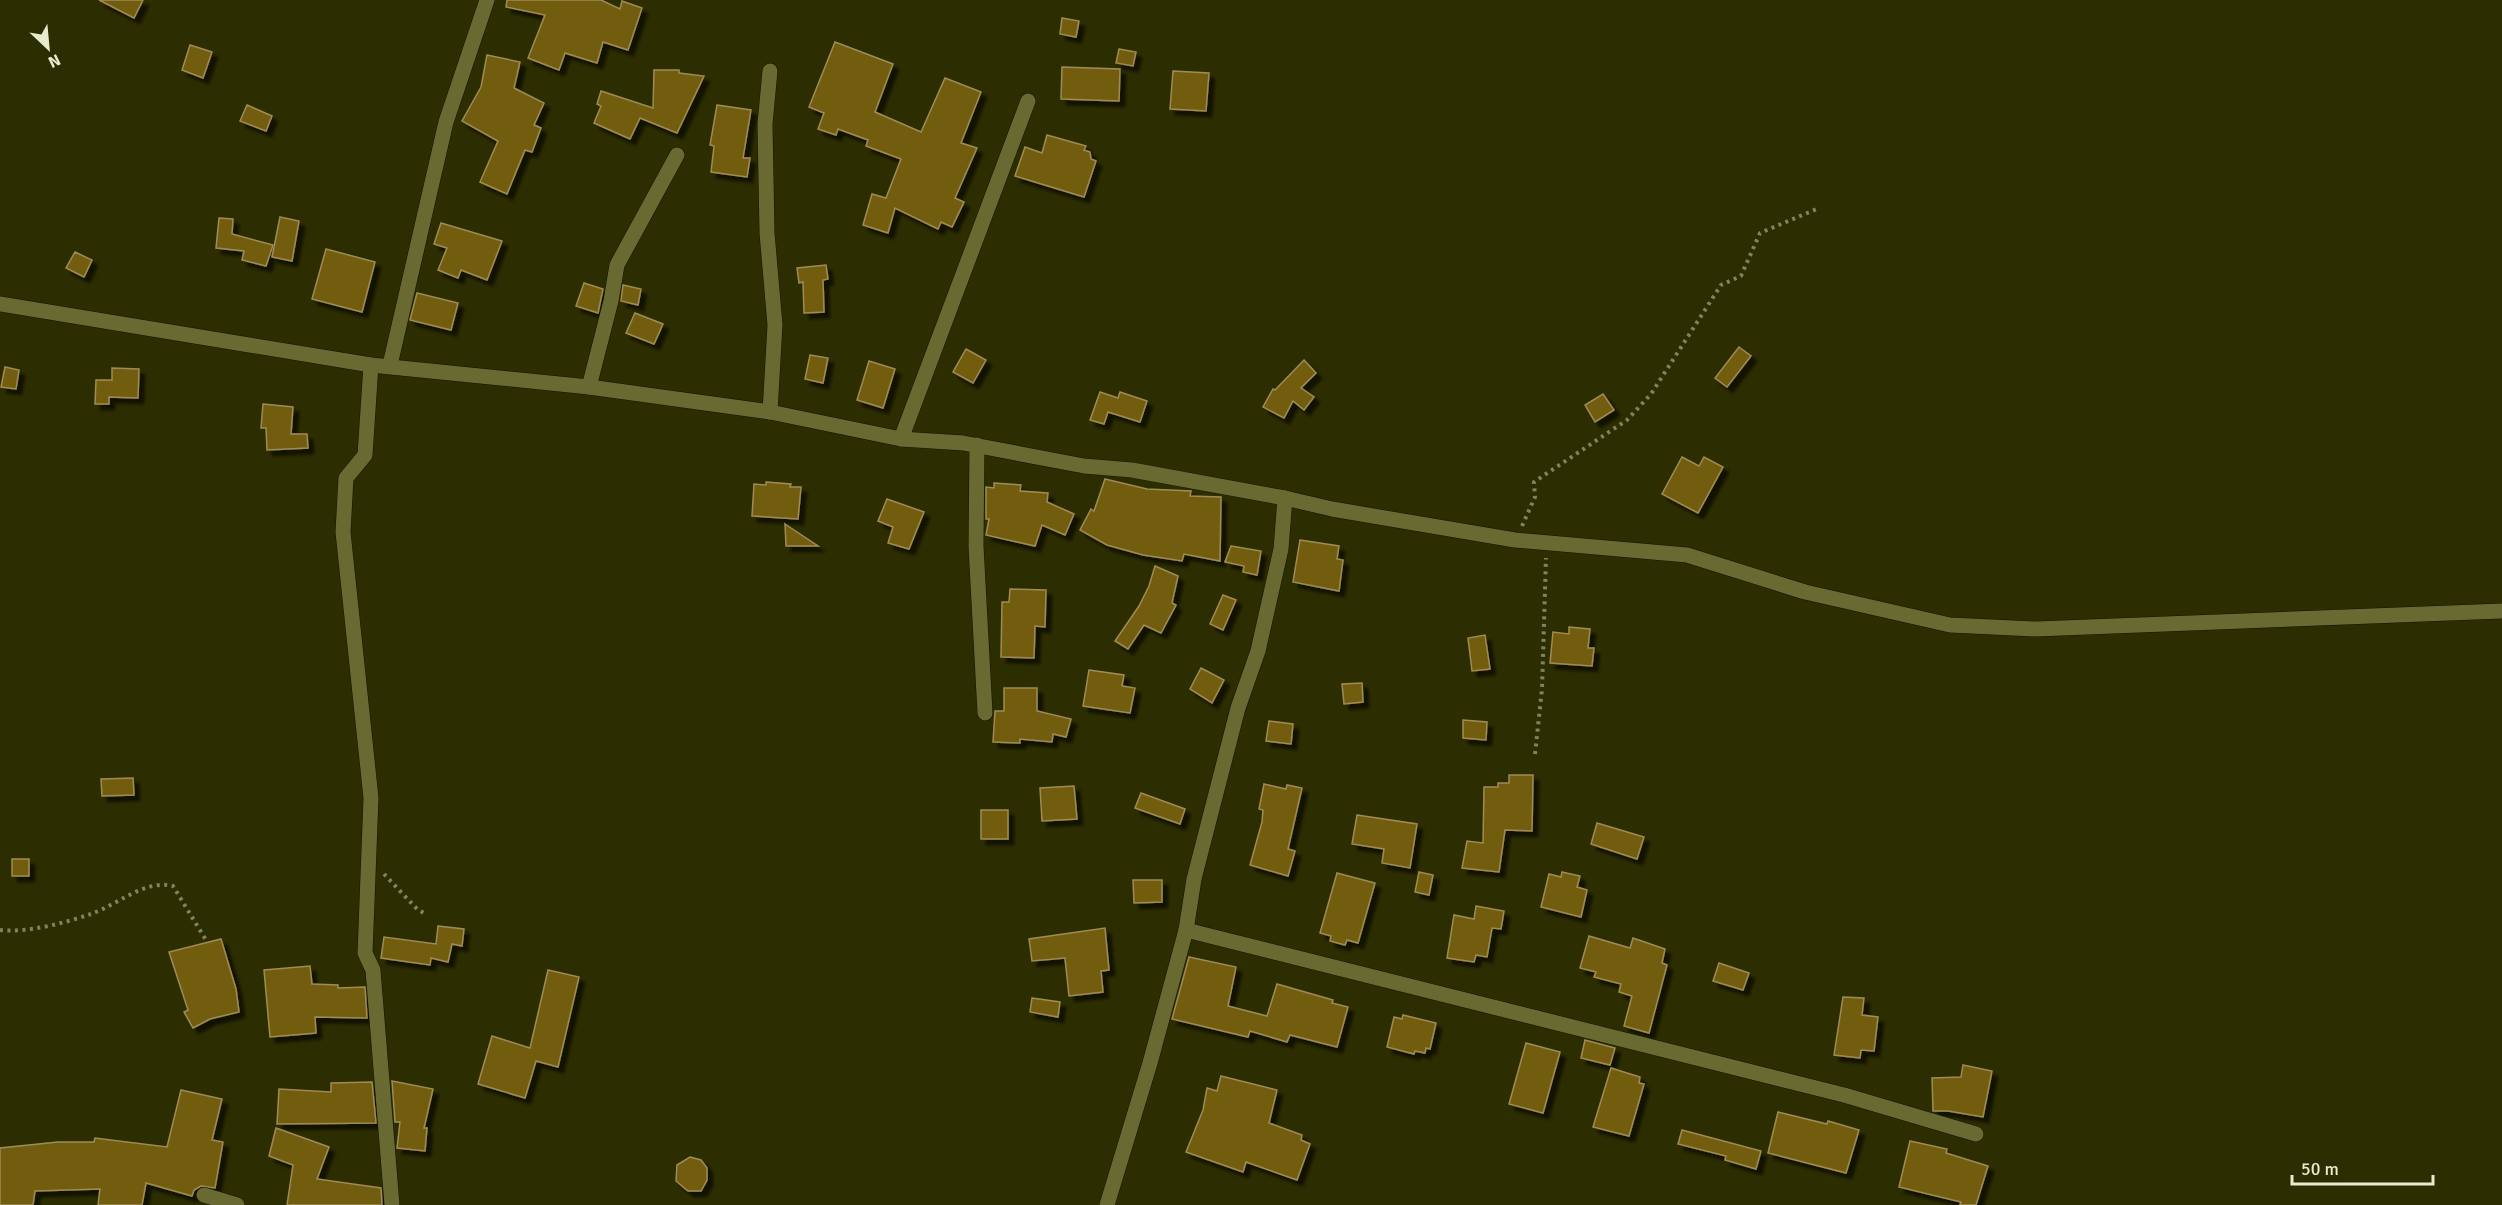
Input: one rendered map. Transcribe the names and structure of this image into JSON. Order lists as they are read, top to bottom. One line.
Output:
{"scale_bar":"50 m","north":"bottom right"}
